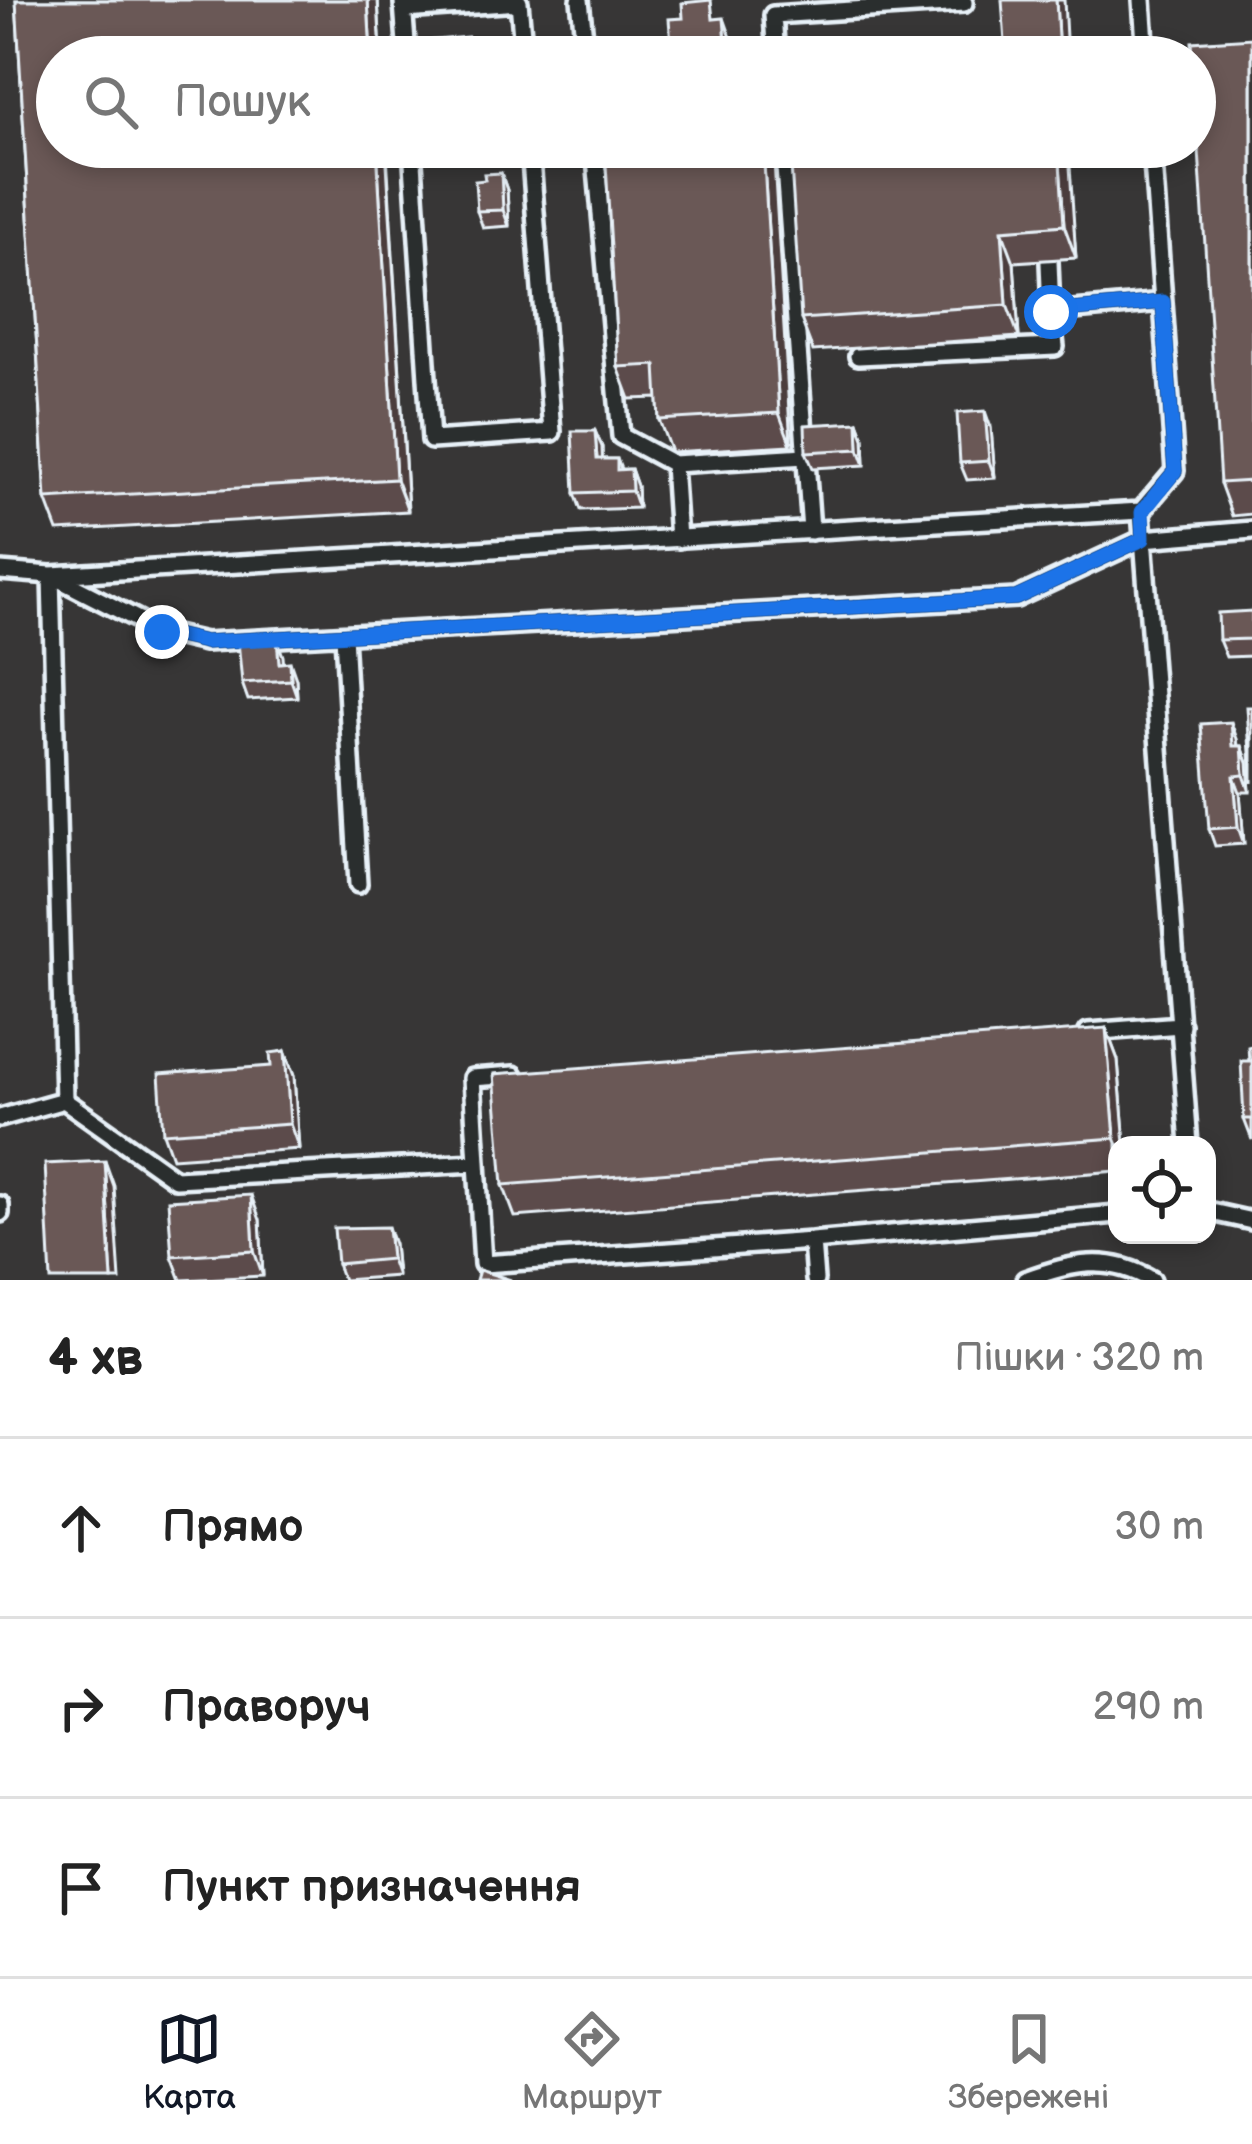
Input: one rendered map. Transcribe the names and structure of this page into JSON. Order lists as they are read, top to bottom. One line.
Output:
{"page":{"search":"Пошук","heading":["4 хв","Пішки · 320 m"],"list":[["Прямо","30 m"],["Праворуч","290 m"],"Пункт призначення"],"nav":["Карта","Маршрут","Збережені"]}}
